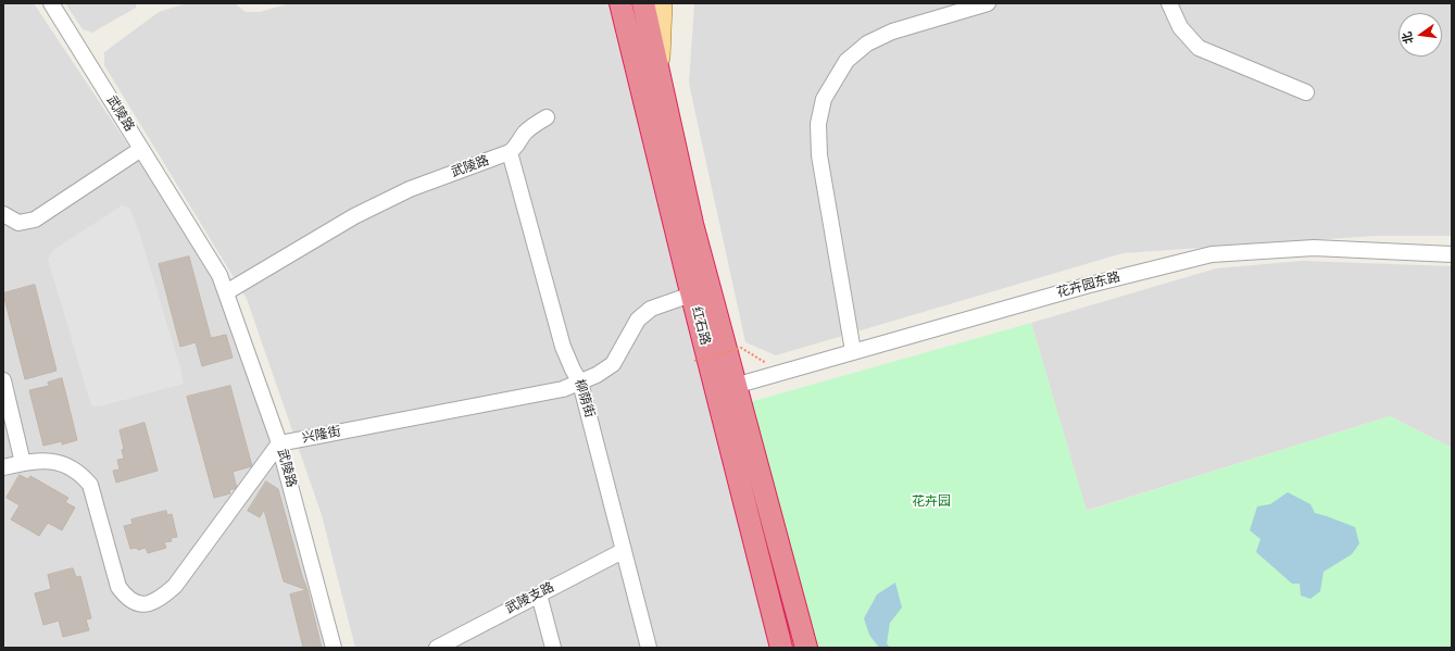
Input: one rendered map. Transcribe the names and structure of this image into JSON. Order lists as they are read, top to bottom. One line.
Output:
{"streets":{"highway":["红石路"],"street":["武陵路","花卉园东路","柳荫街","兴隆街","武陵支路"]},"crossings":[["武陵路","柳荫街"],["武陵路","兴隆街"],["花卉园东路","红石路"],["红石路","兴隆街"],["柳荫街","兴隆街"],["柳荫街","武陵支路"]],"parks":["花卉园"],"north":"left"}
